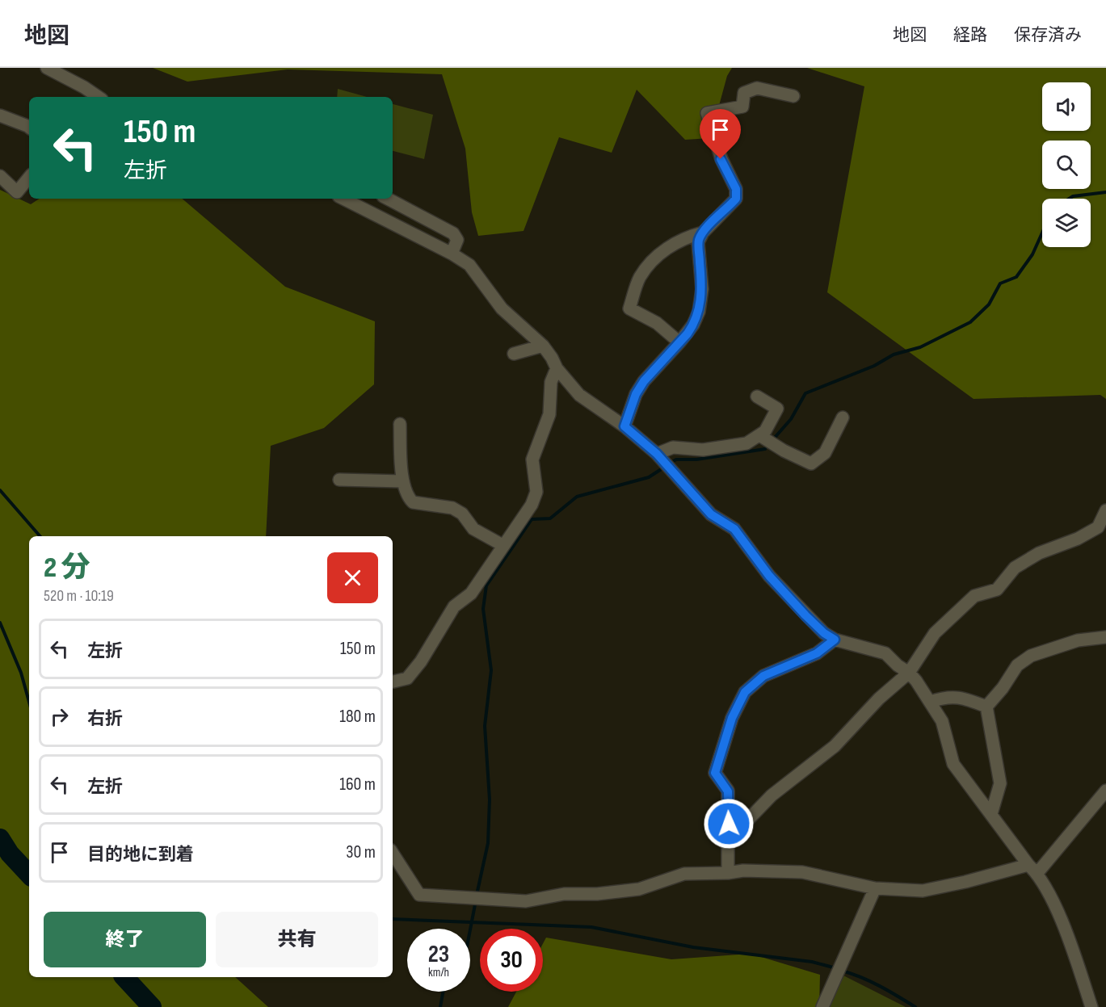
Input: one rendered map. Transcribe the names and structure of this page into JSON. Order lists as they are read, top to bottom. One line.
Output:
{"page":{"header":"地図","nav":["地図","経路","保存済み"],"turn":["150 m","左折"],"heading":["2 分","520 m · 10:19"],"list":[{"name":"左折","value":"150 m"},{"name":"右折","value":"180 m"},{"name":"左折","value":"160 m"},{"name":"目的地に到着","value":"30 m"}],"buttons":["終了","共有"],"speed":"23 km/h","limit":"30"}}
